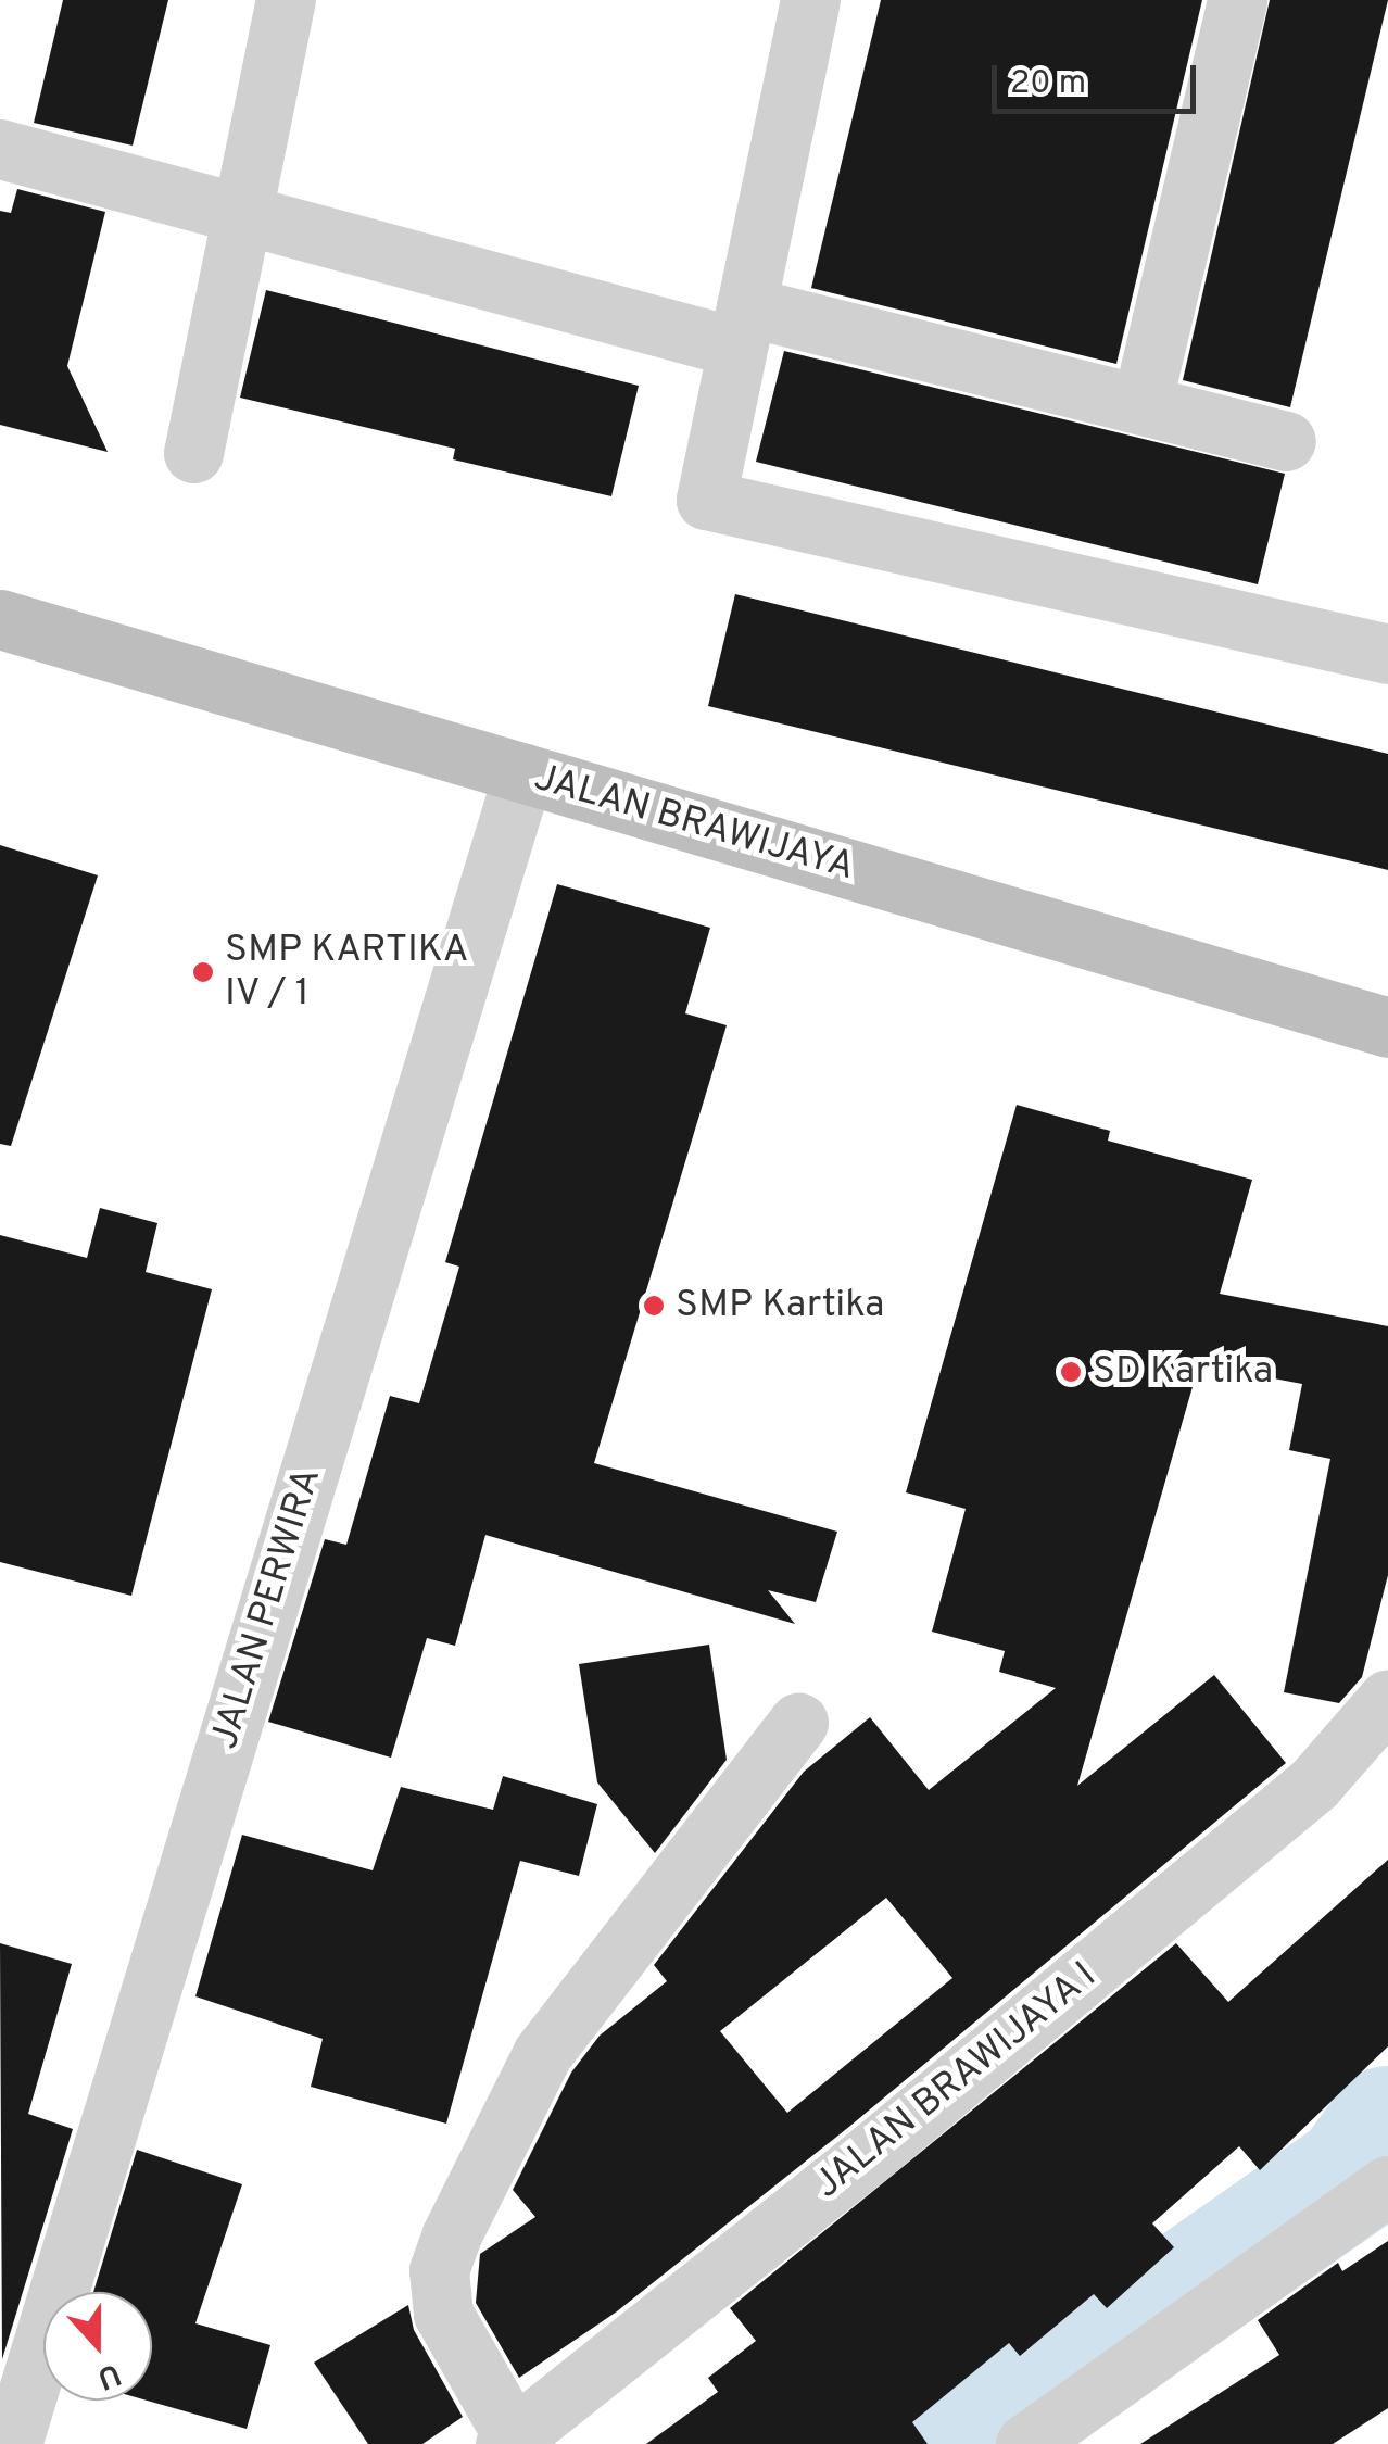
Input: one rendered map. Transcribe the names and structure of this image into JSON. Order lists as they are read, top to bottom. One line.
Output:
{"streets":{"street":["JALAN BRAWIJAYA","JALAN PERWIRA","JALAN BRAWIJAYA I"]},"crossings":[["JALAN BRAWIJAYA","JALAN PERWIRA"]],"places":["SMP KARTIKA IV / 1","SMP Kartika","SD Kartika"],"scale_bar":"20 m","north":"bottom"}
